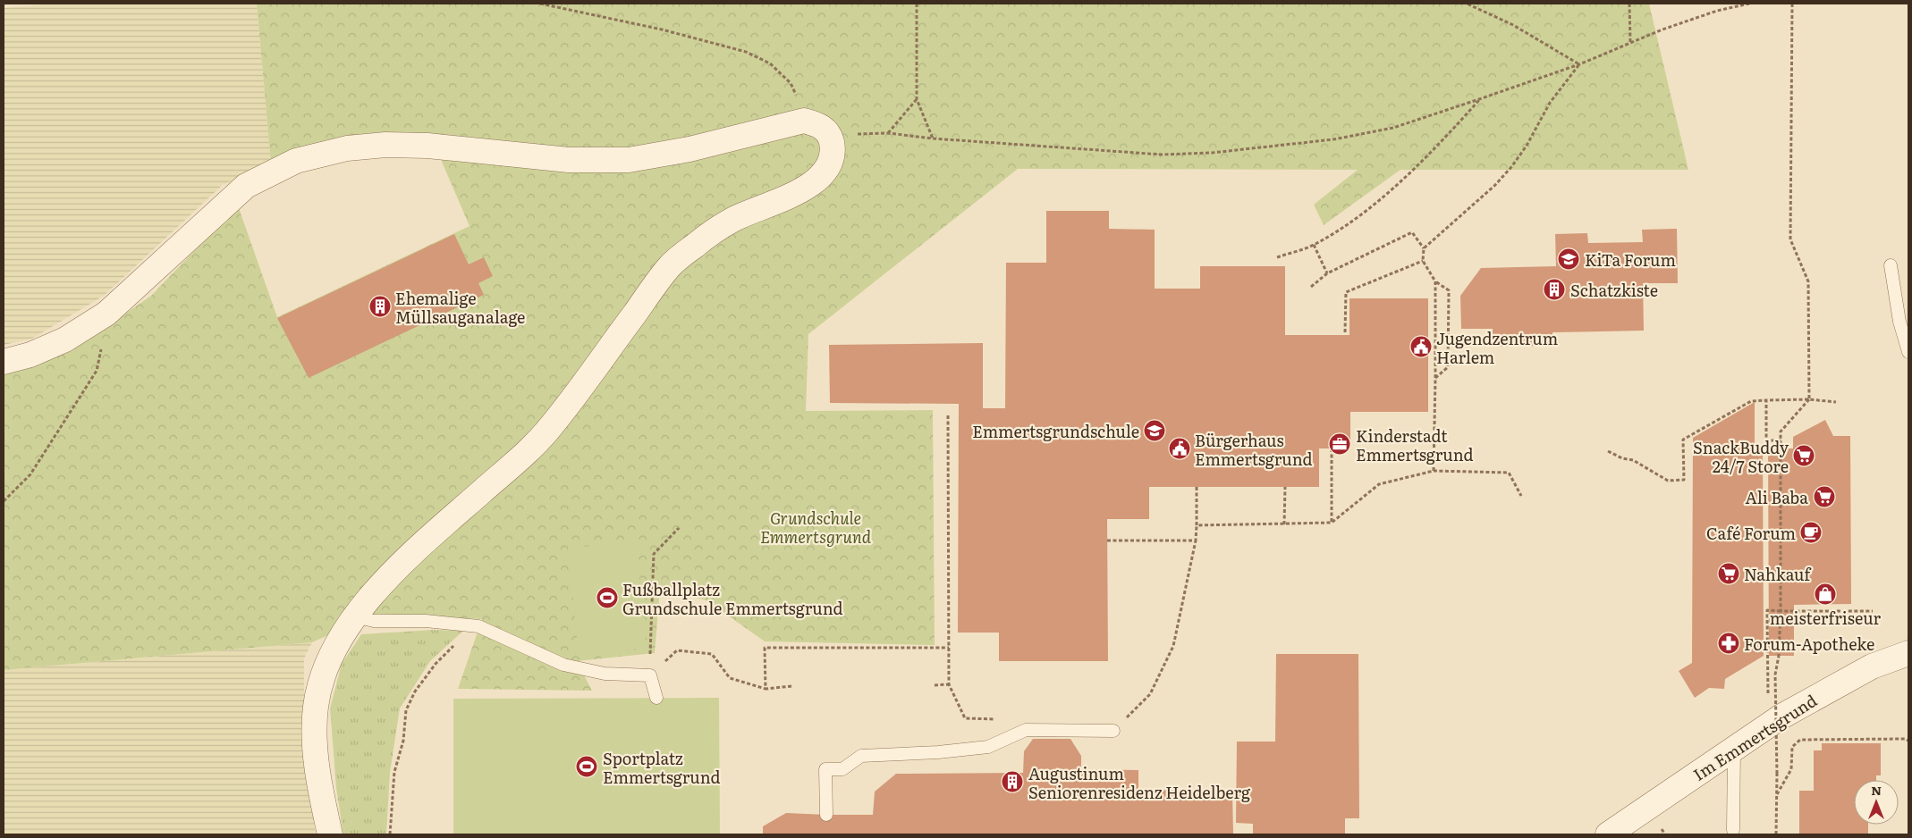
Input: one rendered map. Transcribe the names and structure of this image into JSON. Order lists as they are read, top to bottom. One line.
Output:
{"streets":{"street":["Im Emmertsgrund"]},"parks":["Grundschule Emmertsgrund"],"places":{"school or university":["KiTa Forum","Emmertsgrundschule"],"building":["Schatzkiste","Ehemalige Müllsauganalage","Augustinum Seniorenresidenz Heidelberg"],"public building":["Jugendzentrum Harlem","Bürgerhaus Emmertsgrund"],"office":["Kinderstadt Emmertsgrund"],"supermarket":["SnackBuddy 24/7 Store","Ali Baba","Nahkauf"],"cafe":["Café Forum"],"shop":["meisterfriseur"],"sports":["Fußballplatz Grundschule Emmertsgrund","Sportplatz Emmertsgrund"],"pharmacy":["Forum-Apotheke"]},"north":"top"}
